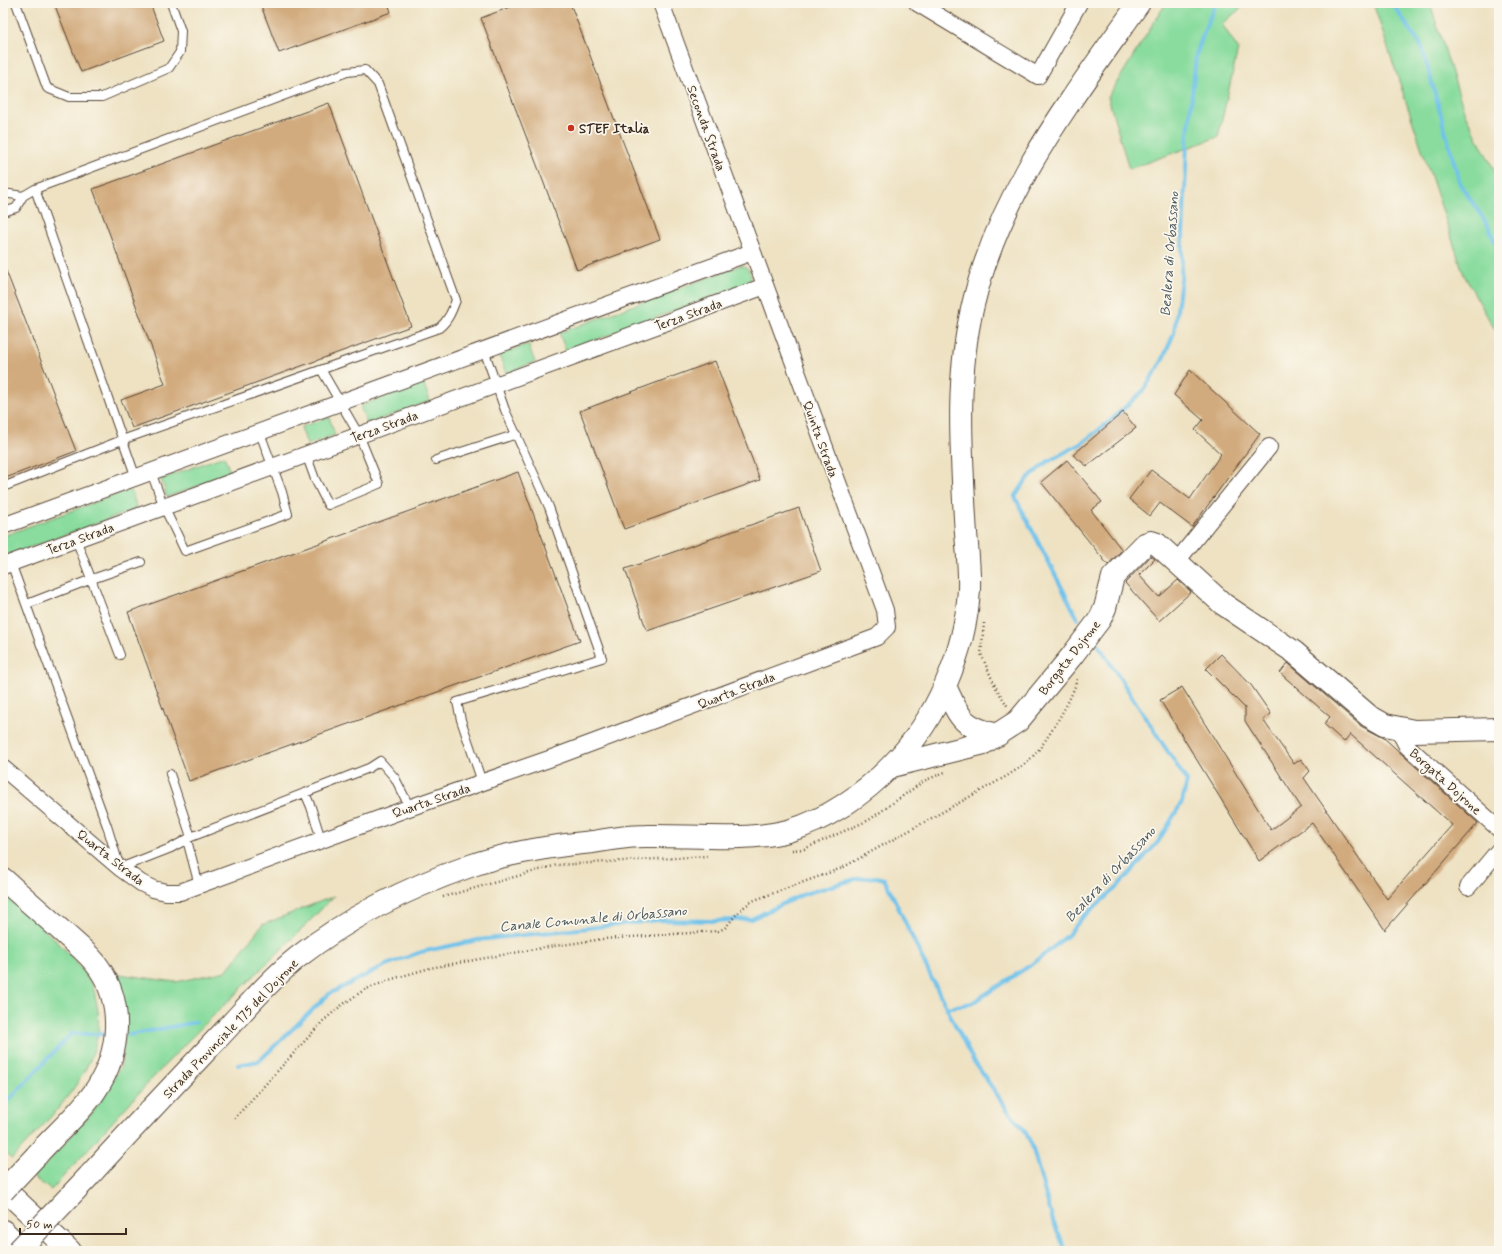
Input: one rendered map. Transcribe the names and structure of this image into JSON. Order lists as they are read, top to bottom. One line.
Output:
{"streets":{"main road":["Borgata Dojrone","Strada Provinciale 175 del Dojrone"],"street":["Seconda Strada","Terza Strada","Quinta Strada","Quarta Strada"]},"crossings":[["Seconda Strada","Quinta Strada"],["Terza Strada","Quinta Strada"],["Quinta Strada","Quarta Strada"],["Borgata Dojrone","Strada Provinciale 175 del Dojrone"]],"water":["Bealera di Orbassano","Canale Comunale di Orbassano"],"places":["STEF Italia"],"scale_bar":"50 m"}
